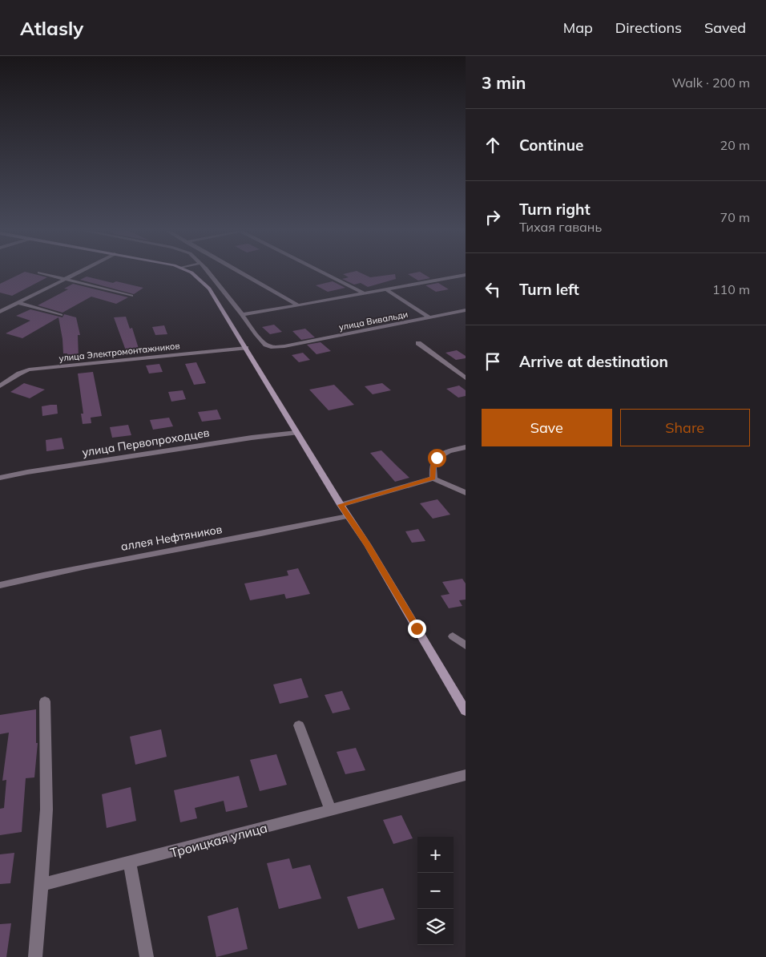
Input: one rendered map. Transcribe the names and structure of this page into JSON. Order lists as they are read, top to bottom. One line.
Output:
{"streets":{"street":["улица Вивальди","улица Электромонтажников","улица Первопроходцев","аллея Нефтяников","Троицкая улица"]},"page":{"header":"Atlasly","nav":["Map","Directions","Saved"],"heading":["3 min","Walk · 200 m"],"list":[["Continue","20 m"],["Turn right","Тихая гавань","70 m"],["Turn left","110 m"],"Arrive at destination"],"buttons":["Save","Share"],"map_buttons":["+","−"]}}
